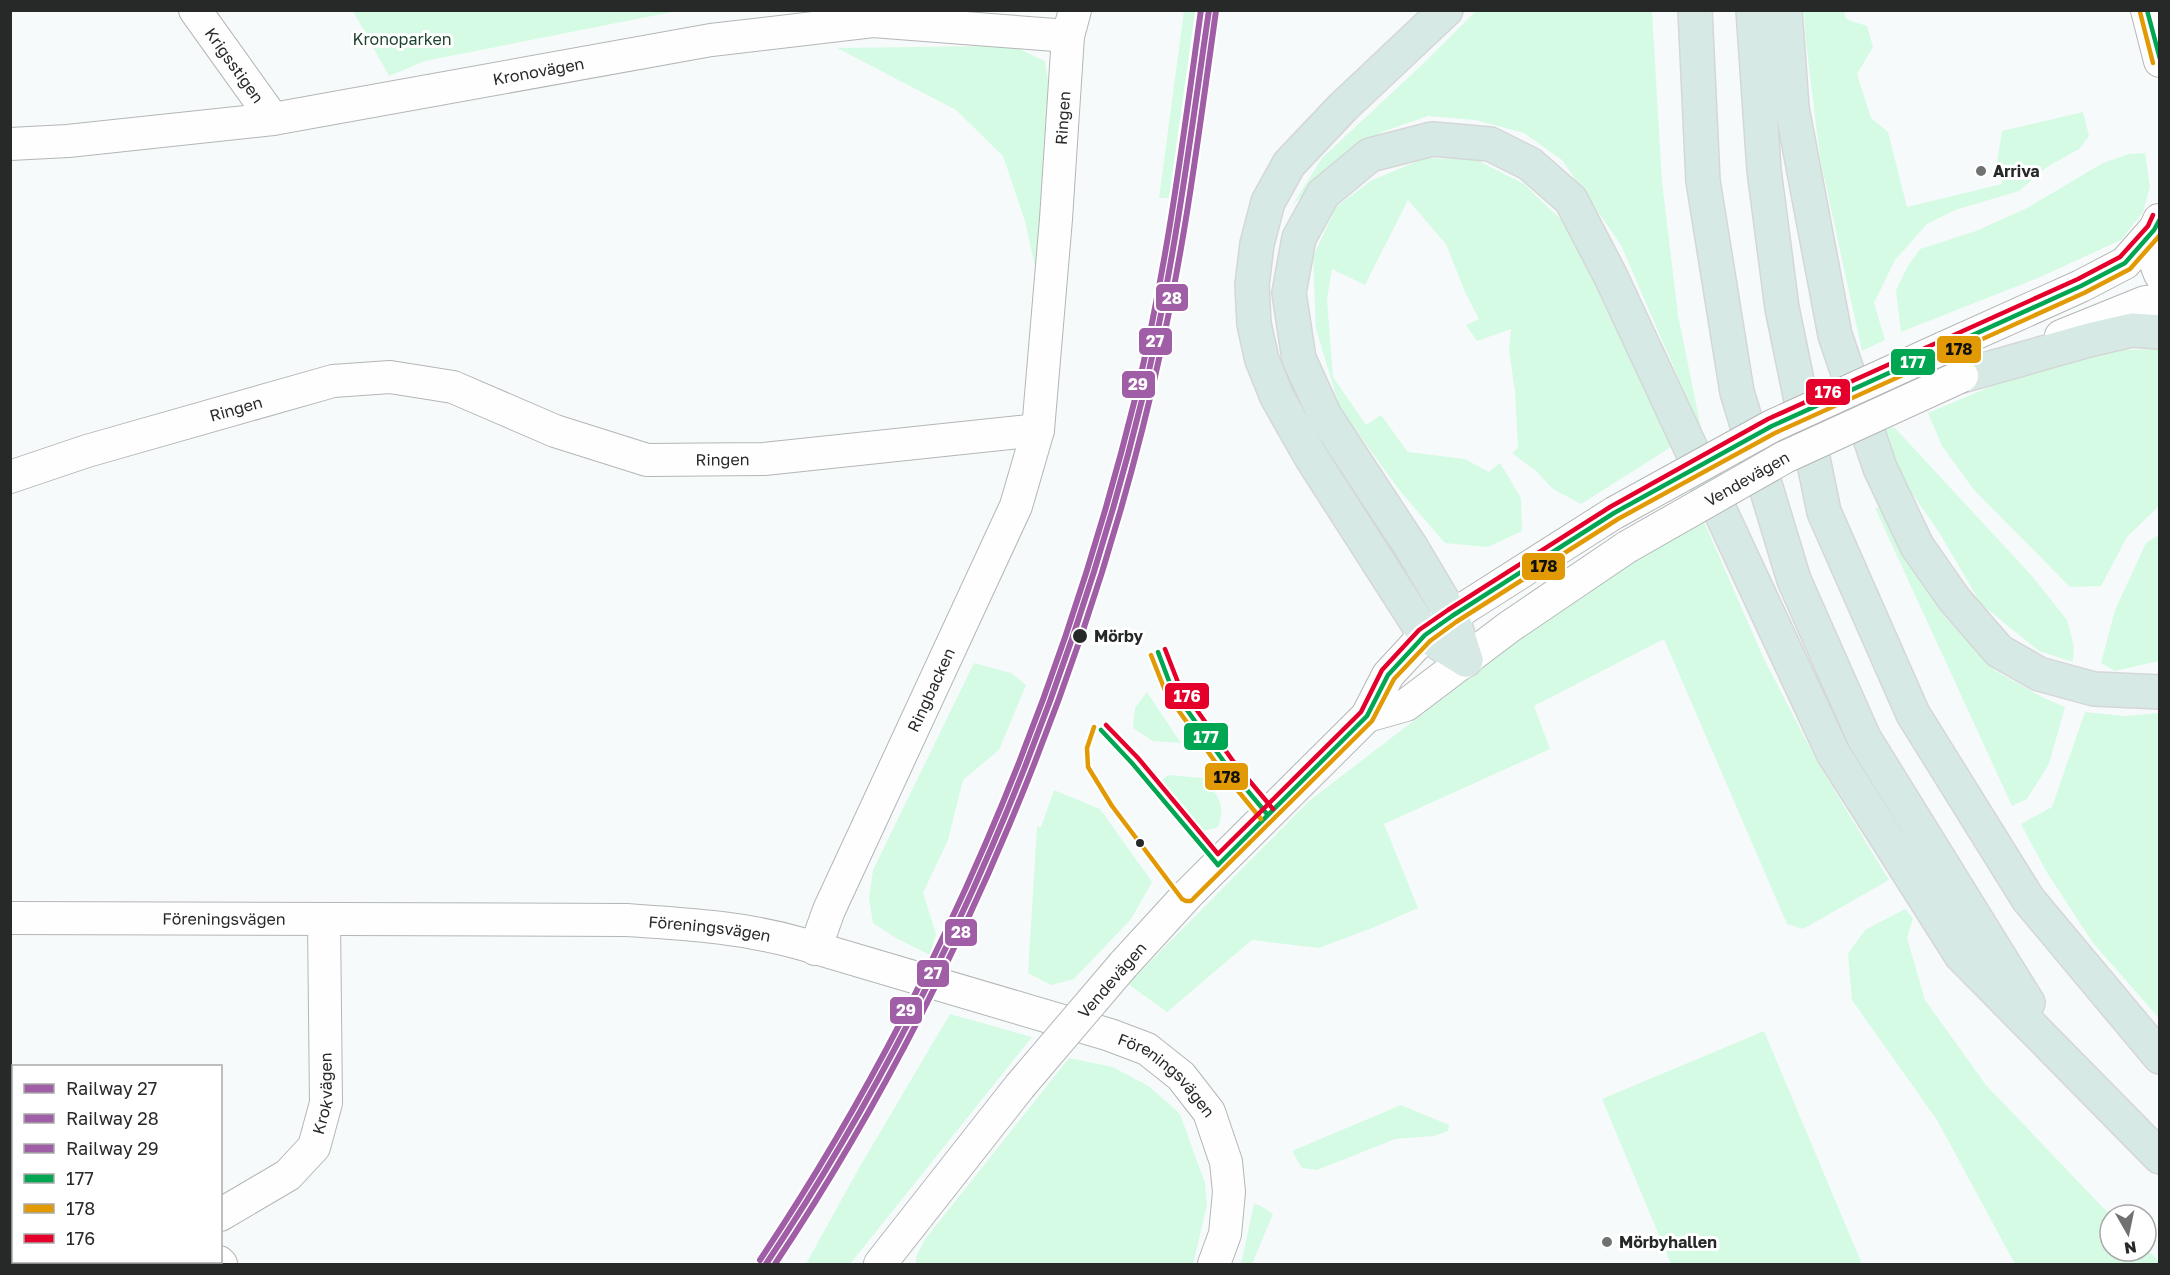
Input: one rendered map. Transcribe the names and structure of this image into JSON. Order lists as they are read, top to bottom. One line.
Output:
{"streets":{"street":["Krigsstigen","Kronovägen","Ringen","Vendevägen","Ringbacken","Föreningsvägen","Krokvägen"]},"crossings":[["Krigsstigen","Kronovägen"],["Kronovägen","Ringen"],["Ringen","Ringbacken"],["Ringbacken","Föreningsvägen"],["Föreningsvägen","Krokvägen"]],"parks":["Kronoparken"],"places":["Arriva","Mörby","Mörbyhallen"],"lines":["rail line 27","rail line 29","transit line 177","rail line 28","transit line 178","transit line 176"],"legend":["Railway 27","Railway 28","Railway 29","177","178","176"],"north":"bottom"}
